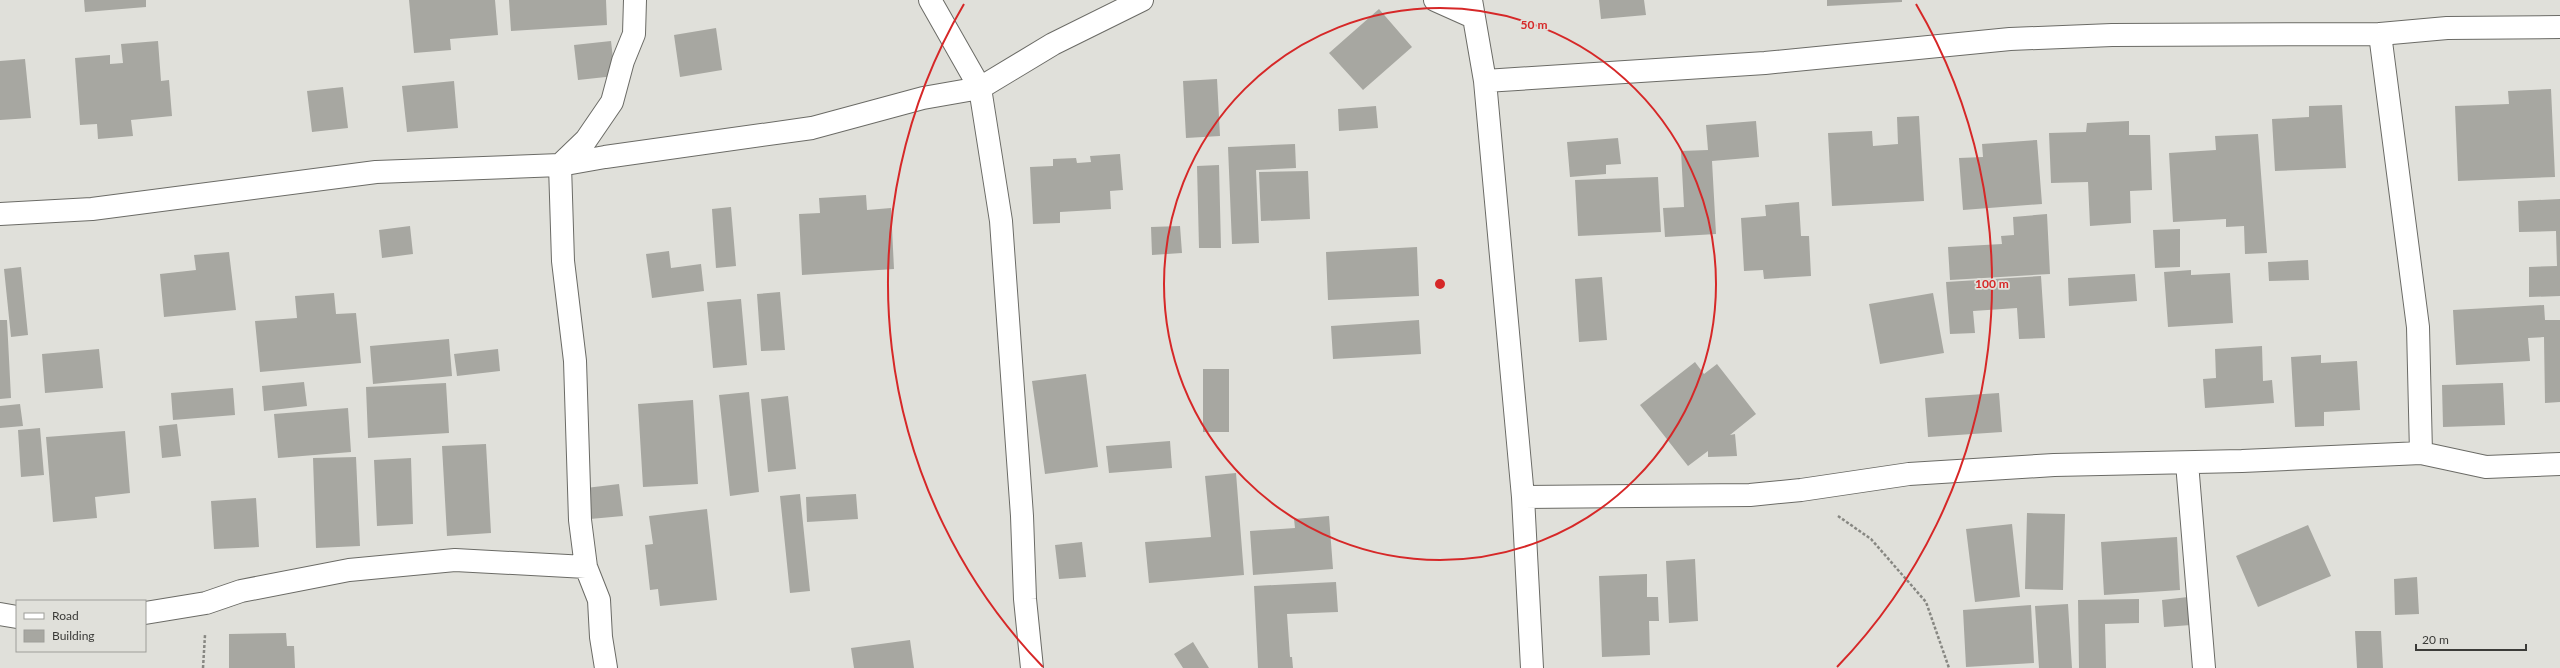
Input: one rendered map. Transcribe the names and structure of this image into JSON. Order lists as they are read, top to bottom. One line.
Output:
{"legend":["Road","Building"],"scale_bar":"20 m","rings":["50 m","100 m"]}
